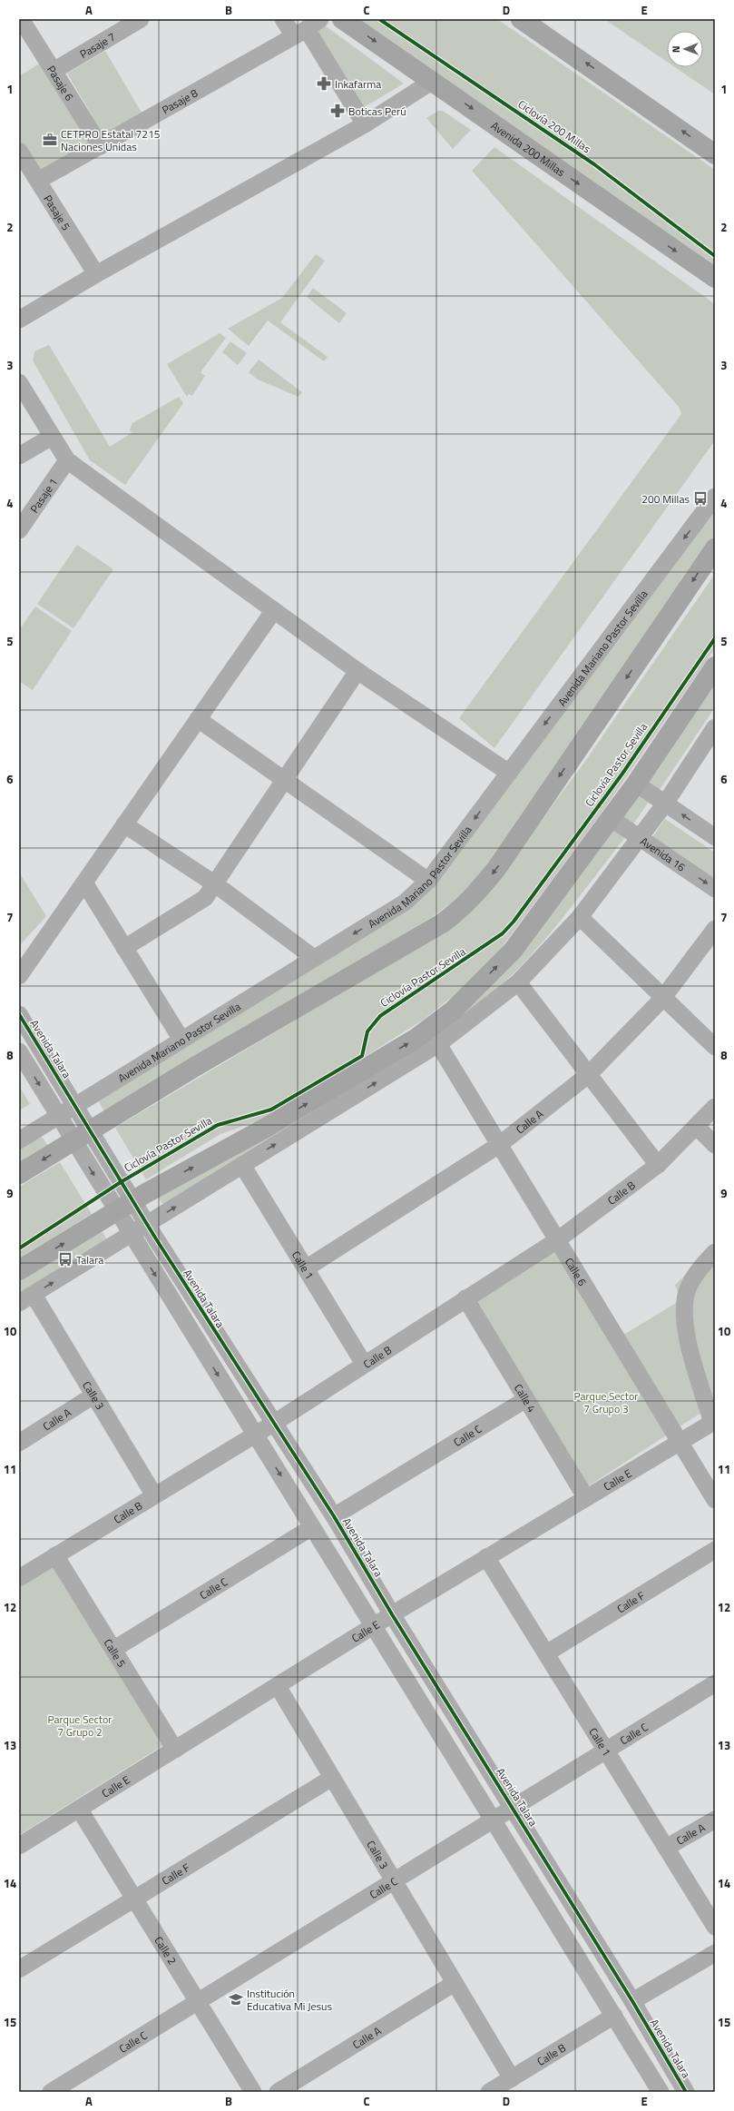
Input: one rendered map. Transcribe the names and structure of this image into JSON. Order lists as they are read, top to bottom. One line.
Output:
{"streets":{"main road":["Avenida 200 Millas"],"street":["Pasaje 7","Pasaje 6","Pasaje 8","Pasaje 5","Pasaje 1","Avenida Mariano Pastor Sevilla","Avenida 16","Avenida Talara","Calle A","Calle B","Calle 1","Calle 6","Calle 3","Calle 4","Calle C","Calle E","Calle F","Calle 5","Calle 2"],"cycle path":["Ciclovía 200 Millas","Ciclovía Pastor Sevilla"]},"crossings":[["Pasaje 7","Pasaje 6"],["Pasaje 6","Pasaje 8"],["Pasaje 8","Pasaje 5"],["Avenida Mariano Pastor Sevilla","Avenida Talara"],["Avenida Talara","Calle B"],["Avenida Talara","Calle C"],["Avenida Talara","Calle E"],["Calle A","Calle 1"],["Calle A","Calle 6"],["Calle A","Calle 3"],["Calle B","Calle 1"],["Calle B","Calle 6"],["Calle B","Calle 3"],["Calle B","Calle 4"],["Calle B","Calle 5"],["Calle 1","Calle C"],["Calle 1","Calle E"],["Calle 1","Calle F"],["Calle 6","Calle E"],["Calle 3","Calle C"],["Calle 3","Calle E"],["Calle 3","Calle F"],["Calle 4","Calle C"],["Calle 4","Calle E"],["Calle C","Calle 5"],["Calle C","Calle 2"],["Calle E","Calle 5"],["Calle E","Calle 2"],["Calle F","Calle 2"]],"parks":["Parque Sector 7 Grupo 3","Parque Sector 7 Grupo 2"],"places":{"pharmacy":["Inkafarma","Boticas Perú"],"office":["CETPRO Estatal 7215 Naciones Unidas"],"bus stop":["200 Millas","Talara"],"school or university":["Institución Educativa Mi Jesus"]},"north":"left","grid":{"columns":["A","B","C","D","E"],"rows":["1","2","3","4","5","6","7","8","9","10","11","12","13","14","15"]}}
